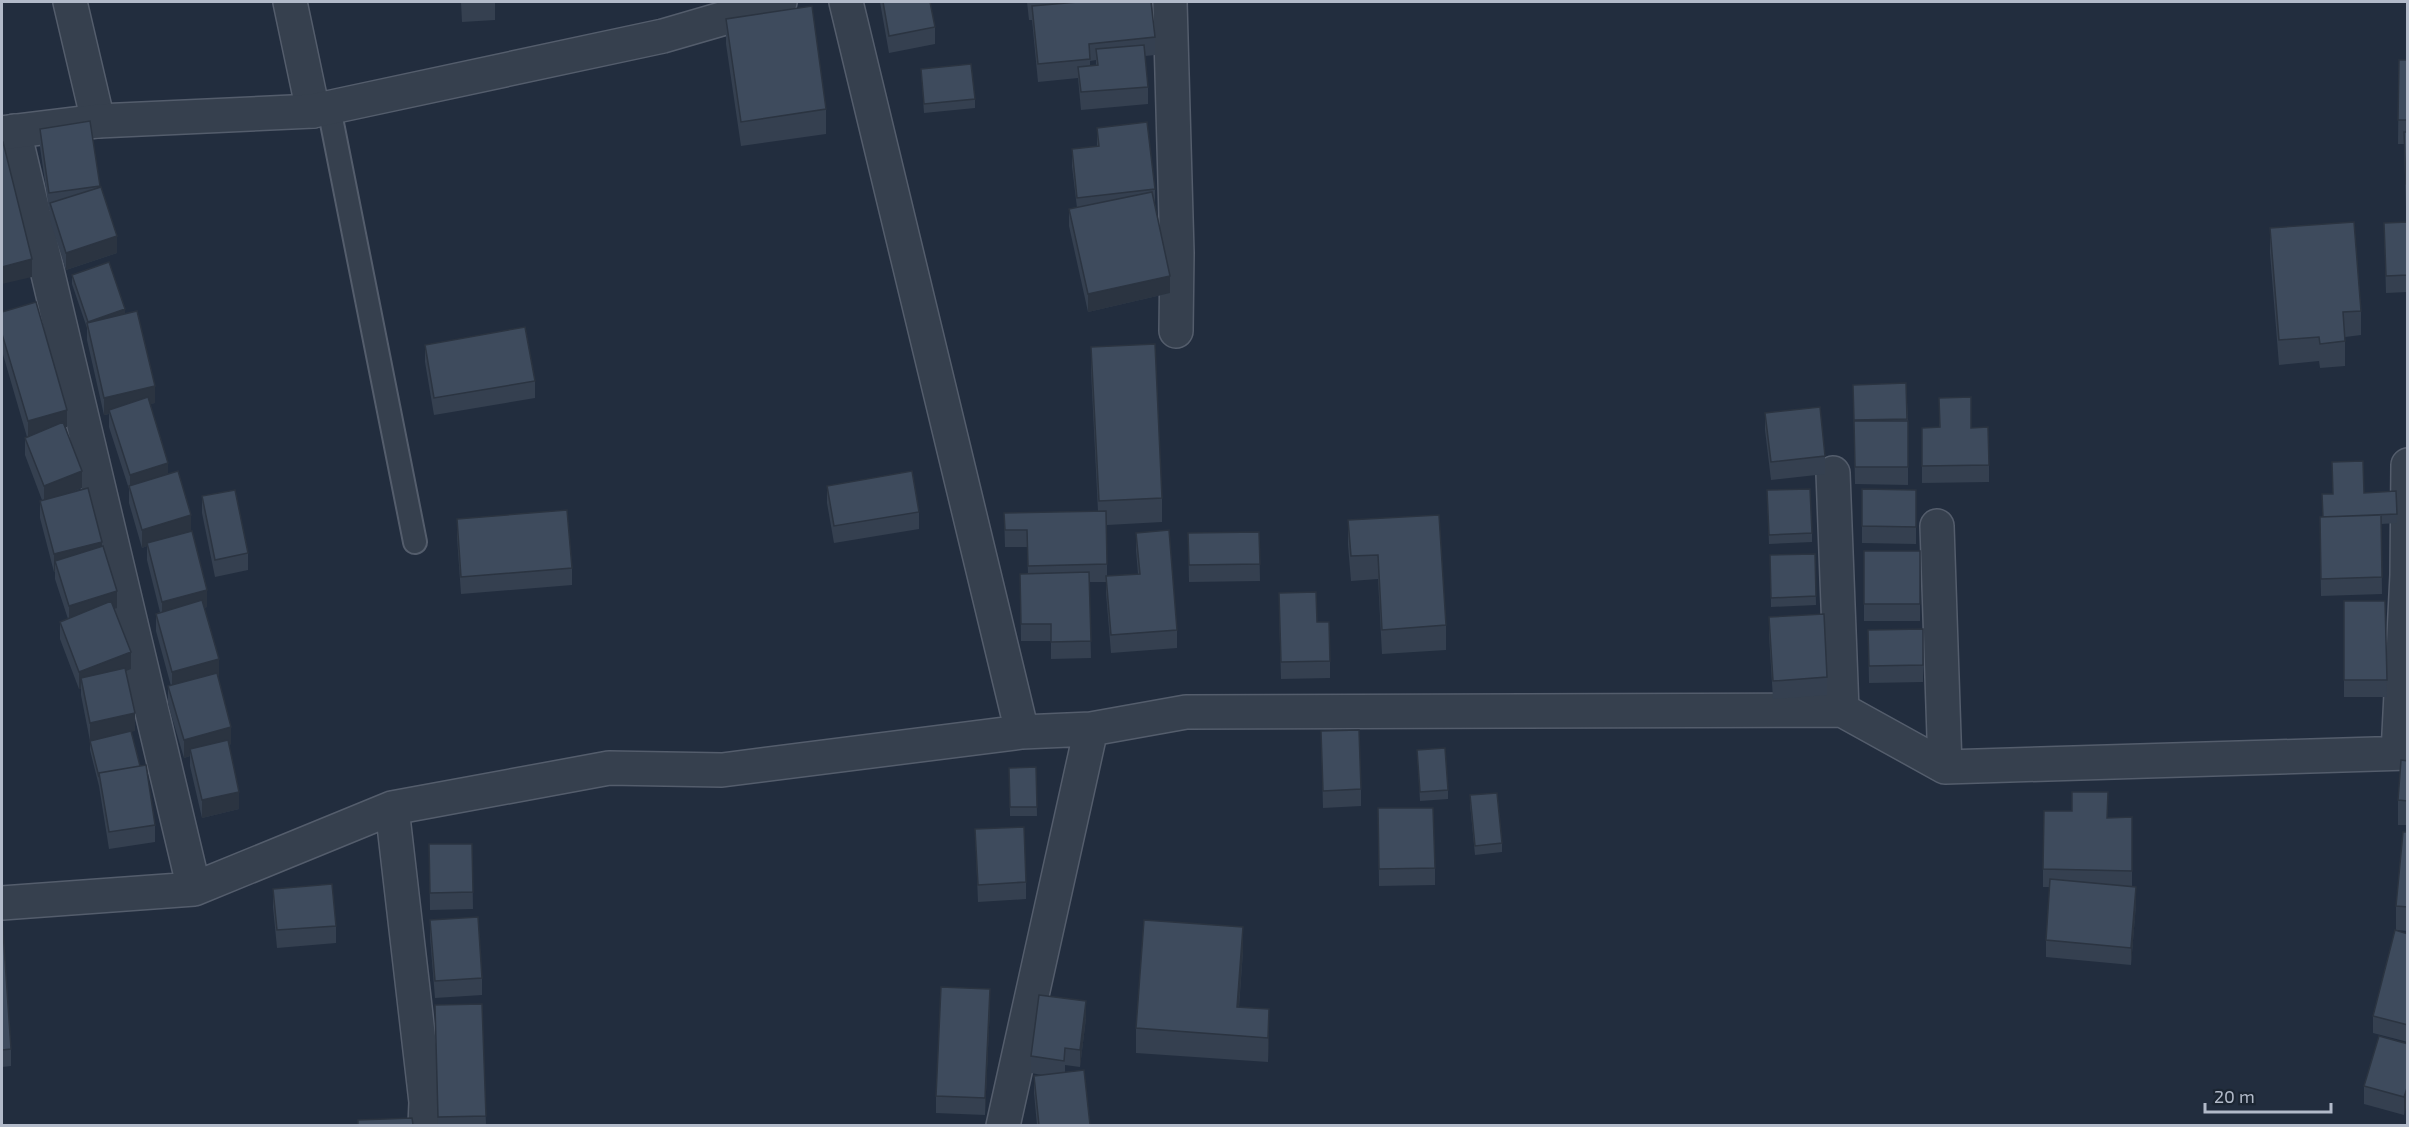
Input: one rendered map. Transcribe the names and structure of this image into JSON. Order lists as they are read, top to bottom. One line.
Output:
{"scale_bar":"20 m"}
